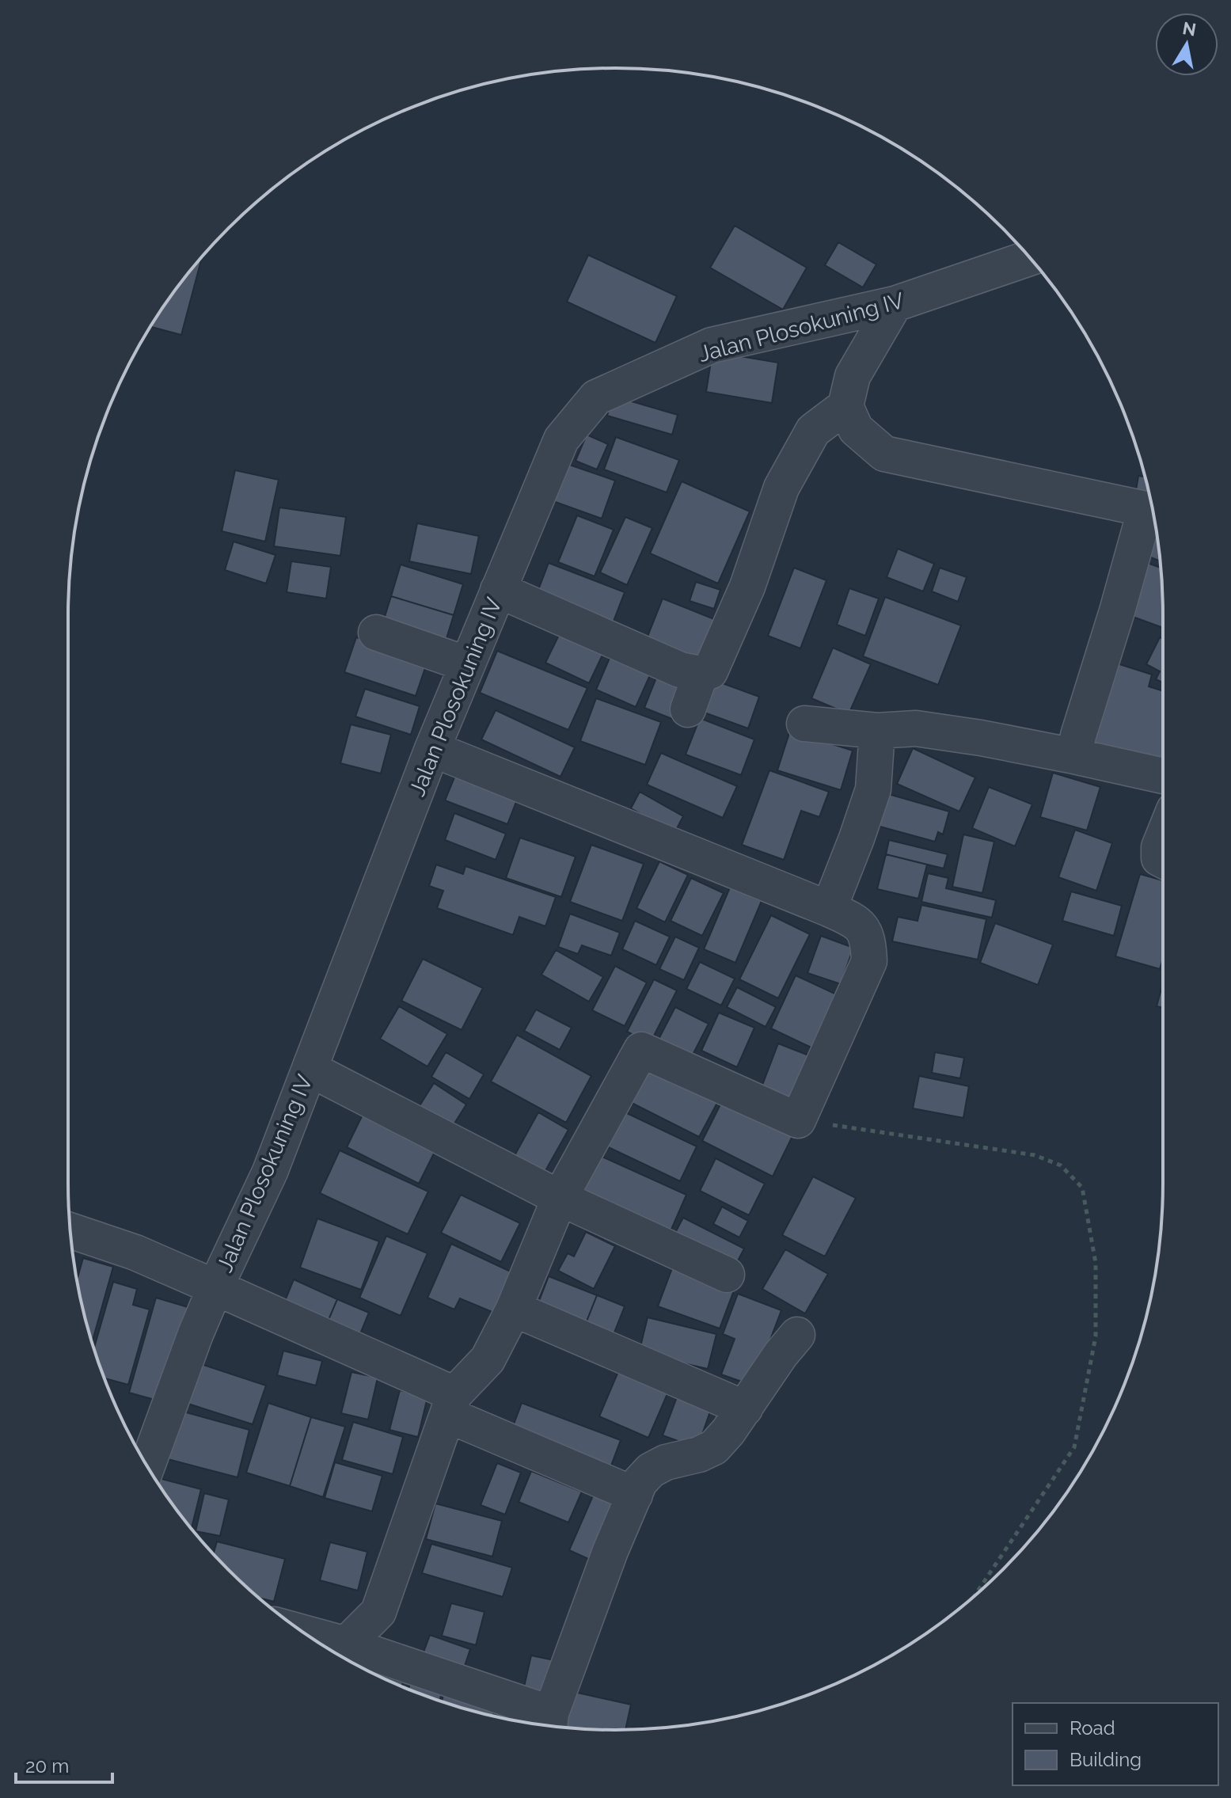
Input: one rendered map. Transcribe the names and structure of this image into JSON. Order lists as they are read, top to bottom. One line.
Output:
{"streets":{"street":["Jalan Plosokuning IV"]},"legend":["Road","Building"],"scale_bar":"20 m","north":"top"}
